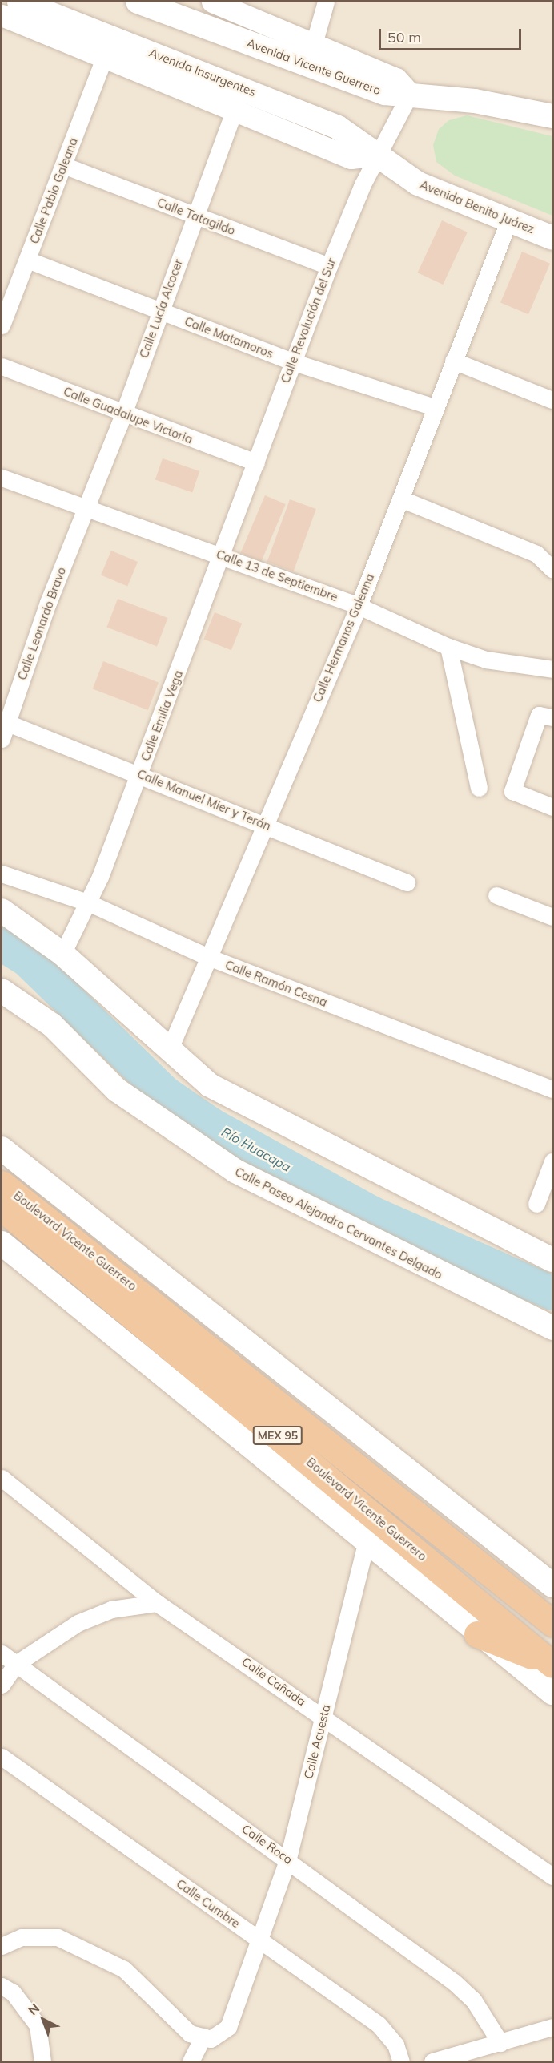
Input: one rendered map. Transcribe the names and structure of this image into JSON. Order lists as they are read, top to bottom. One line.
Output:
{"streets":{"highway":["Boulevard Vicente Guerrero","MEX 95"],"main road":["Avenida Vicente Guerrero","Avenida Insurgentes","Avenida Benito Juárez","Calle Paseo Alejandro Cervantes Delgado"],"street":["Calle Pablo Galeana","Calle Tatagildo","Calle Lucía Alcocer","Calle Revolución del Sur","Calle Matamoros","Calle Guadalupe Victoria","Calle 13 de Septiembre","Calle Leonardo Bravo","Calle Hermanos Galeana","Calle Emilia Vega","Calle Manuel Mier y Terán","Calle Ramón Cesna","Calle Cañada","Calle Acuesta","Calle Roca","Calle Cumbre"]},"crossings":[["Avenida Vicente Guerrero","Calle Revolución del Sur"],["Avenida Insurgentes","Avenida Benito Juárez"],["Avenida Insurgentes","Calle Revolución del Sur"],["Calle Pablo Galeana","Calle Tatagildo"],["Calle Pablo Galeana","Calle Matamoros"],["Avenida Benito Juárez","Calle Revolución del Sur"],["Avenida Benito Juárez","Calle Hermanos Galeana"],["Calle Tatagildo","Calle Lucía Alcocer"],["Calle Tatagildo","Calle Revolución del Sur"],["Calle Lucía Alcocer","Calle Matamoros"],["Calle Lucía Alcocer","Calle Guadalupe Victoria"],["Calle Lucía Alcocer","Calle 13 de Septiembre"],["Calle Lucía Alcocer","Calle Leonardo Bravo"],["Calle Revolución del Sur","Calle Matamoros"],["Calle Revolución del Sur","Calle Guadalupe Victoria"],["Calle Revolución del Sur","Calle 13 de Septiembre"],["Calle Revolución del Sur","Calle Emilia Vega"],["Calle Matamoros","Calle Hermanos Galeana"],["Calle 13 de Septiembre","Calle Leonardo Bravo"],["Calle 13 de Septiembre","Calle Hermanos Galeana"],["Calle 13 de Septiembre","Calle Emilia Vega"],["Calle Leonardo Bravo","Calle Manuel Mier y Terán"],["Calle Hermanos Galeana","Calle Manuel Mier y Terán"],["Calle Hermanos Galeana","Calle Ramón Cesna"],["Calle Emilia Vega","Calle Manuel Mier y Terán"],["Calle Emilia Vega","Calle Ramón Cesna"],["Boulevard Vicente Guerrero","Calle Acuesta"],["Calle Cañada","Calle Acuesta"],["Calle Acuesta","Calle Roca"],["Calle Acuesta","Calle Cumbre"]],"water":["Río Huacapa"],"scale_bar":"50 m","north":"top left"}
